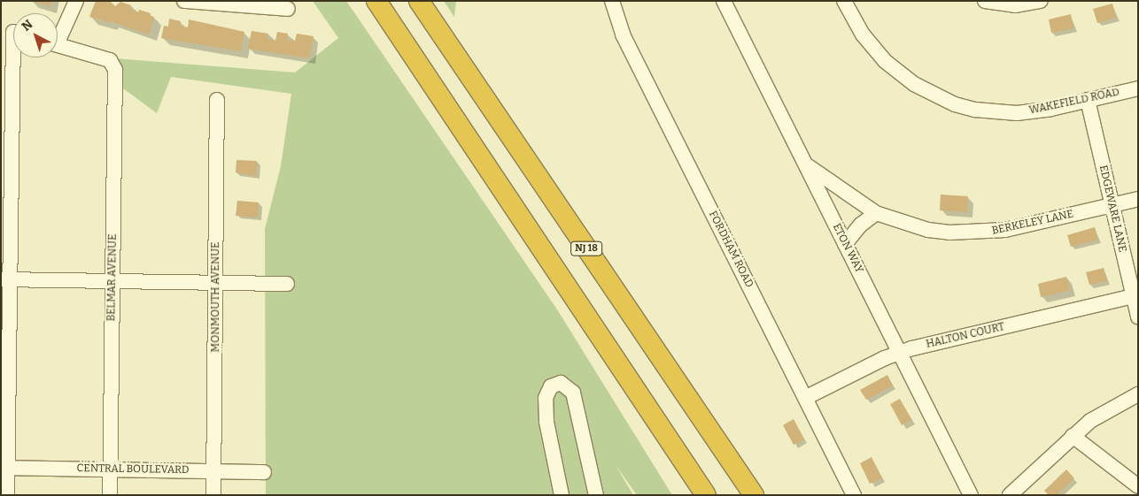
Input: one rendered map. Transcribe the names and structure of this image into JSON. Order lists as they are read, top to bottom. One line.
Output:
{"streets":{"highway":["NJ 18"],"street":["WAKEFIELD ROAD","EDGEWARE LANE","BERKELEY LANE","ETON WAY","FORDHAM ROAD","BELMAR AVENUE","MONMOUTH AVENUE","HALTON COURT","CENTRAL BOULEVARD"]},"crossings":[["WAKEFIELD ROAD","EDGEWARE LANE"],["EDGEWARE LANE","BERKELEY LANE"],["EDGEWARE LANE","HALTON COURT"],["BERKELEY LANE","ETON WAY"],["ETON WAY","HALTON COURT"],["FORDHAM ROAD","HALTON COURT"],["BELMAR AVENUE","CENTRAL BOULEVARD"],["MONMOUTH AVENUE","CENTRAL BOULEVARD"]],"north":"top left"}
